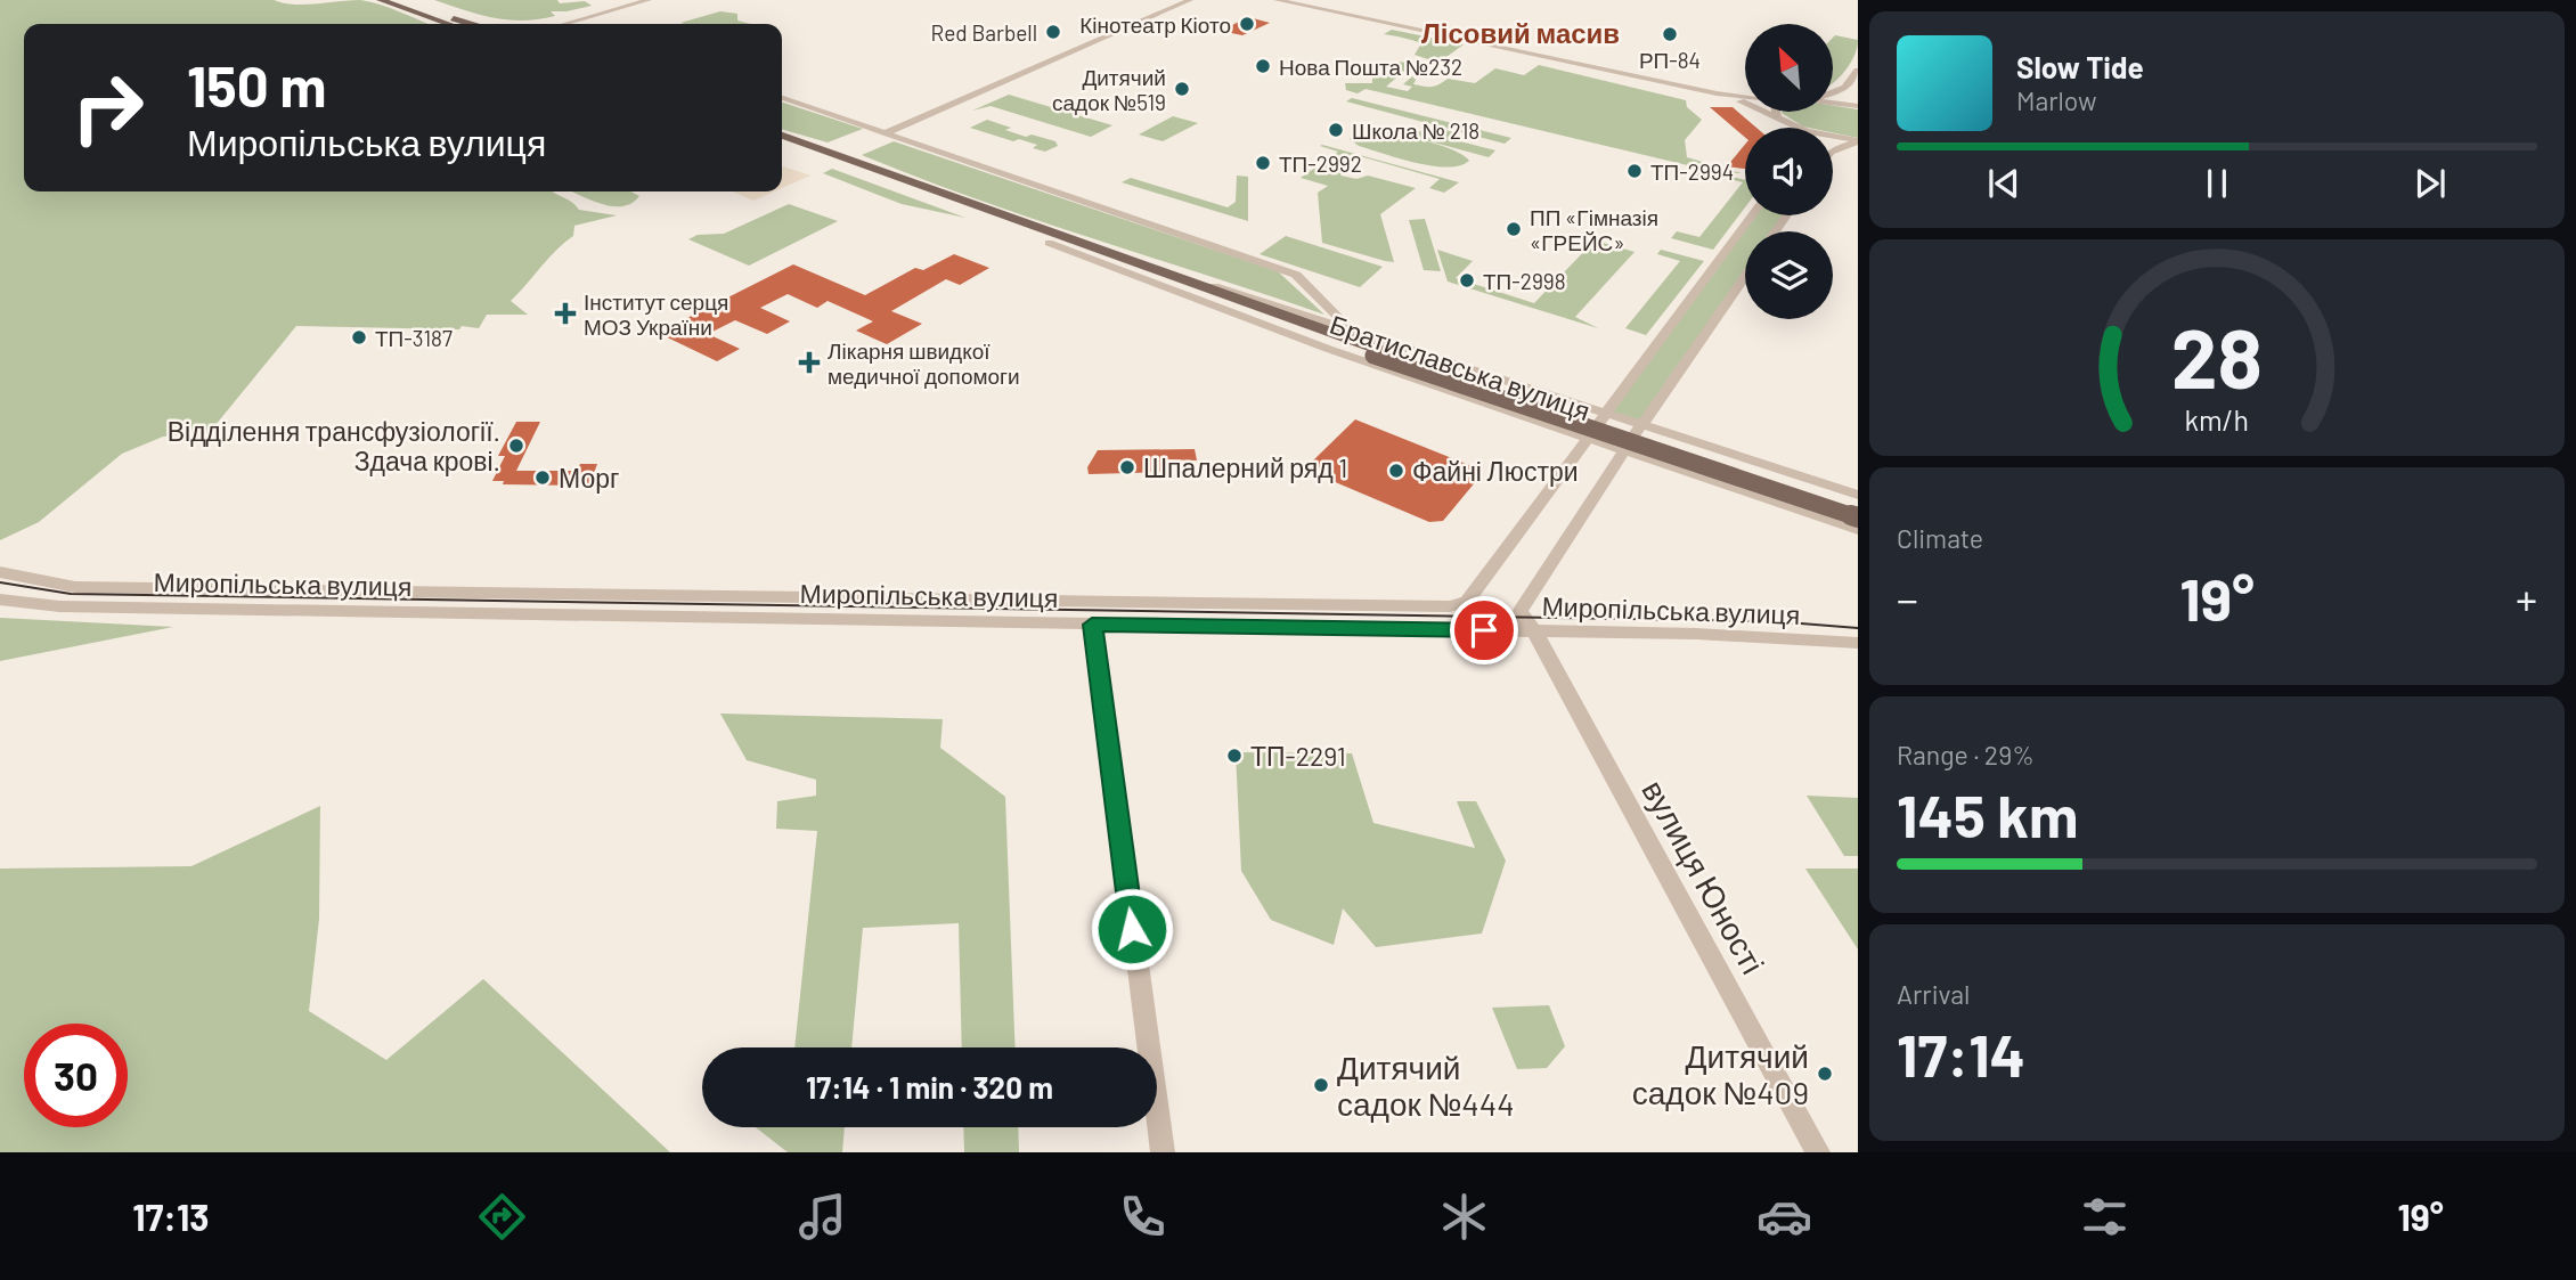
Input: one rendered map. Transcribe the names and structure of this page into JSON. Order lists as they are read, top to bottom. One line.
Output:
{"streets":{"main road":["Братиславська вулиця"],"street":["Миропільська вулиця","вулиця Юності"]},"crossings":[["Братиславська вулиця","вулиця Юності"],["Миропільська вулиця","вулиця Юності"]],"districts":["Лісовий масив"],"places":{"other":["Кінотеатр Кіото","Red Barbell","РП-84","Нова Пошта №232","Дитячий садок №519","Школа № 218","ТП-2992","ТП-2994","ПП «Гімназія «ГРЕЙС»","ТП-2998","ТП-3187","Відділення трансфузіології. Здача крові.","Шпалерний ряд 1","Файні Люстри","Морг","ТП-2291","Дитячий садок №409","Дитячий садок №444"],"health":["Інститут серця МОЗ України","Лікарня швидкої медичної допомоги"]},"north":"top left","page":{"turn":["150 m","Миропільська вулиця"],"song":["Slow Tide","Marlow"],"tile":["Climate",["Range · 29%","145 km"],["Arrival","17:14"]],"heat":["−","19°","+"],"limit":"30","trip":"17:14 · 1 min · 320 m","tabs":["17:13","19°"],"gauge":["28","km/h"]}}
